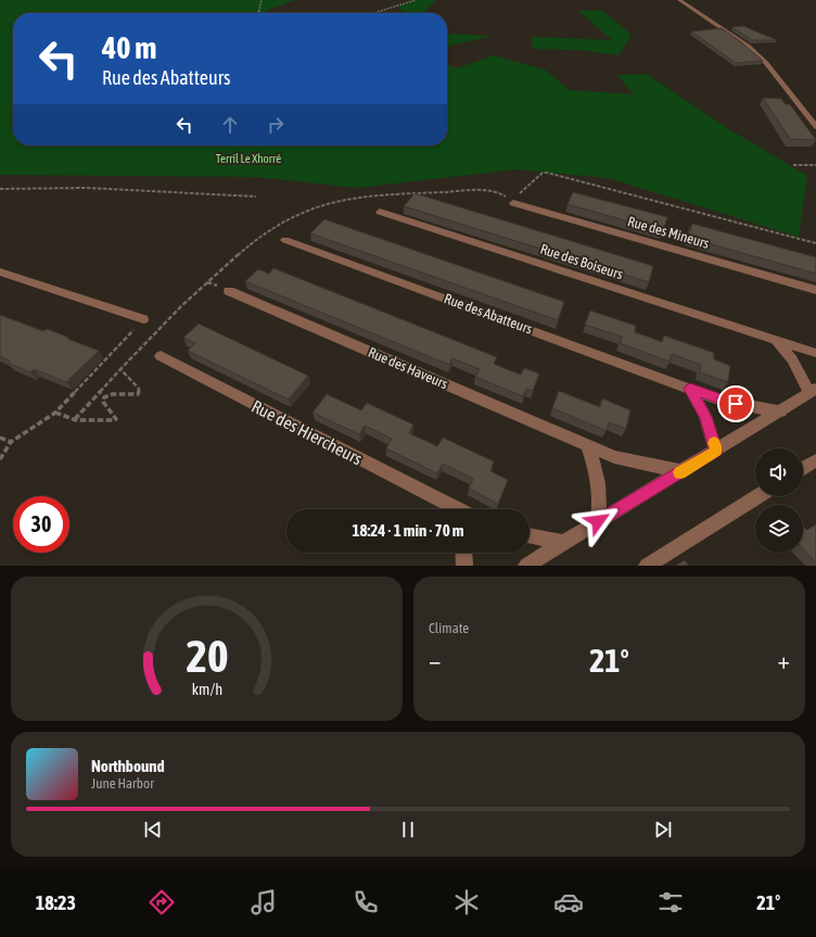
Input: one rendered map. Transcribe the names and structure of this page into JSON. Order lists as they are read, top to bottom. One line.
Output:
{"streets":{"street":["Rue des Mineurs","Rue des Boiseurs","Rue des Abatteurs","Rue des Haveurs","Rue des Hiercheurs"]},"parks":["Terril Le Xhorré"],"page":{"turn":["40 m","Rue des Abatteurs"],"limit":"30","trip":"18:24 · 1 min · 70 m","tile":"Climate","heat":["−","21°","+"],"song":["Northbound","June Harbor"],"tabs":["18:23","21°"],"gauge":["20","km/h"]}}
